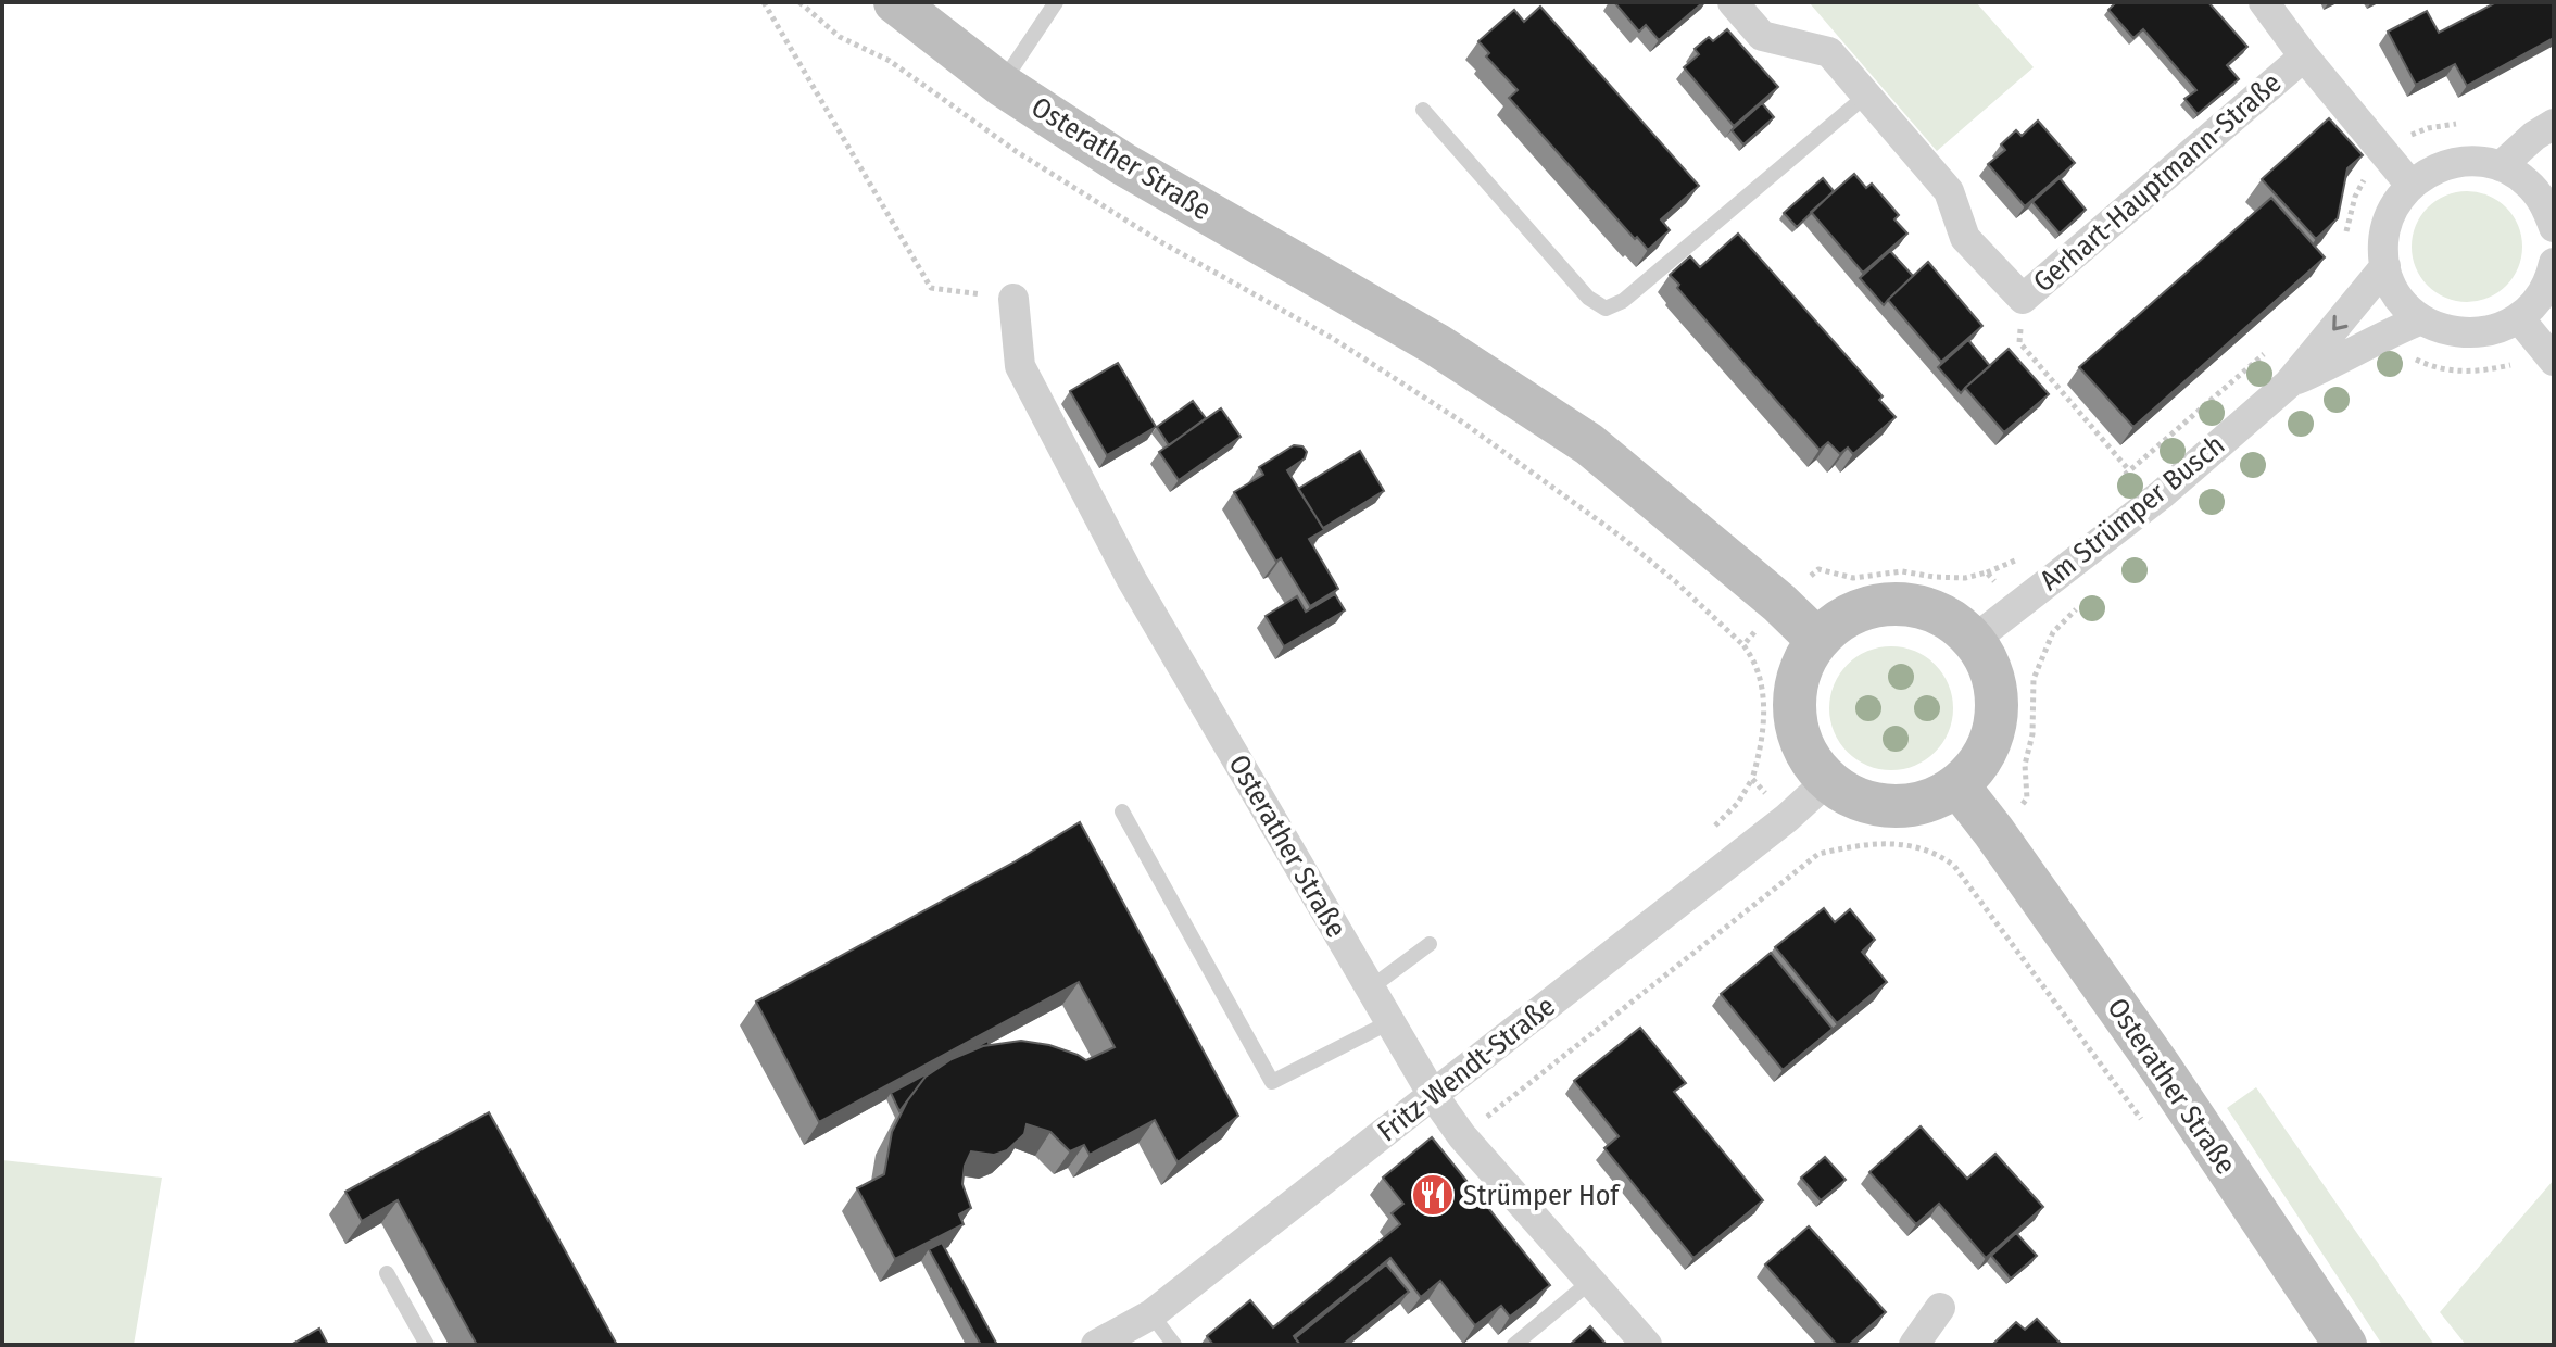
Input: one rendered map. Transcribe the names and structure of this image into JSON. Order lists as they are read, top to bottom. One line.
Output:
{"streets":{"main road":["Osterather Straße"],"street":["Gerhart-Hauptmann-Straße","Am Strümper Busch","Fritz-Wendt-Straße"]},"crossings":[["Osterather Straße","Am Strümper Busch"],["Osterather Straße","Fritz-Wendt-Straße"],["Am Strümper Busch","Fritz-Wendt-Straße"]],"places":{"restaurant":["Strümper Hof"]}}
